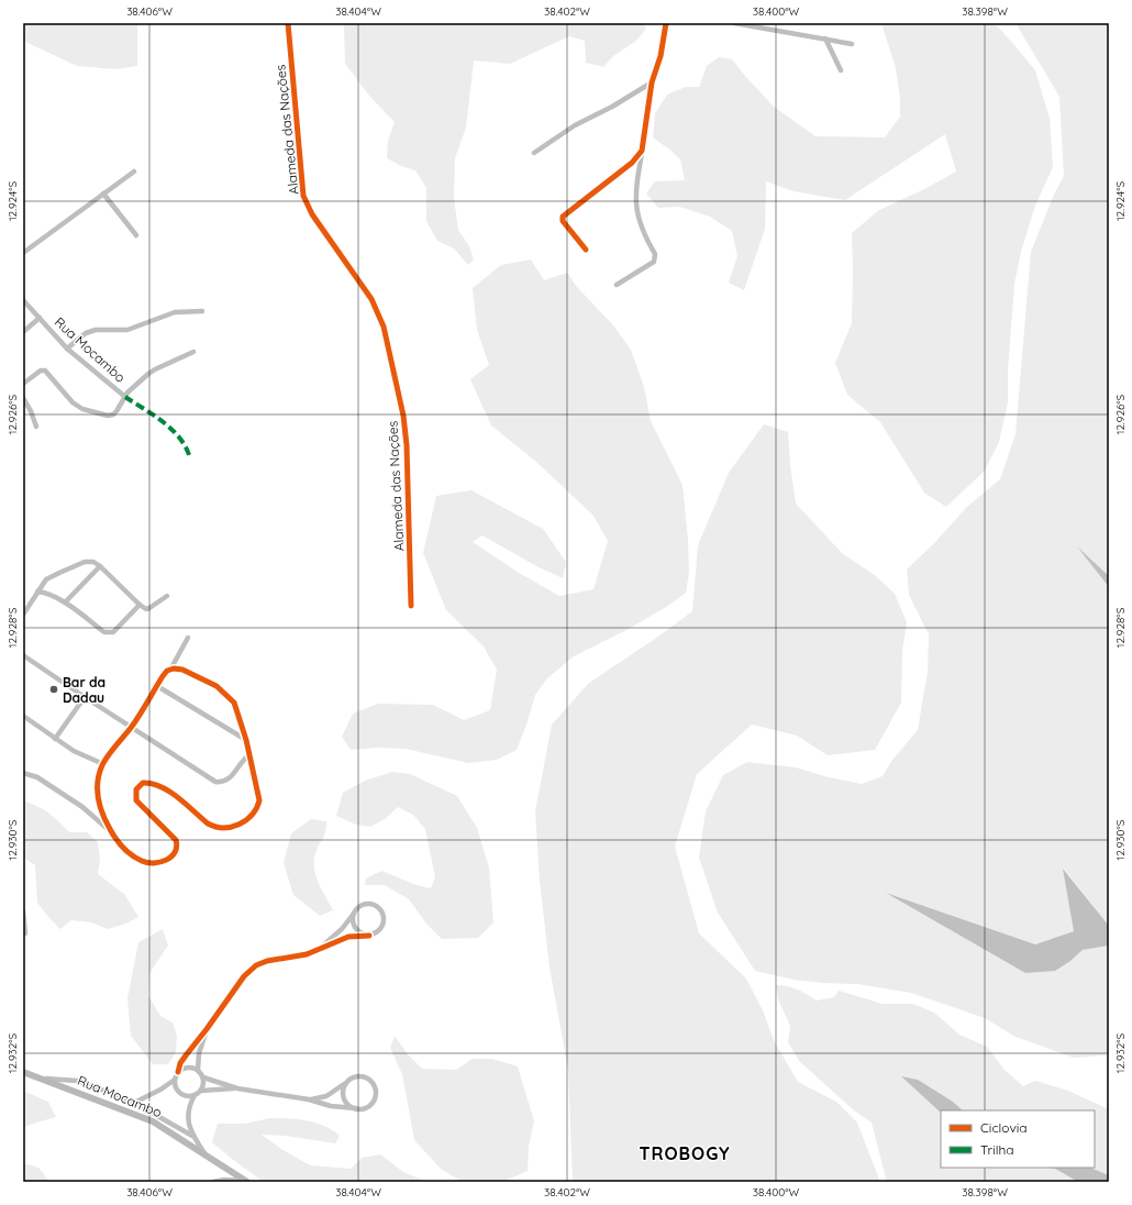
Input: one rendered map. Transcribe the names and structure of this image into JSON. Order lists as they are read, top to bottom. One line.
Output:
{"streets":{"main road":["Rua Mocambo"],"street":["Alameda das Nações"]},"districts":["TROBOGY"],"places":["Bar da Dadau"],"legend":["Ciclovia","Trilha"],"coordinates":["38.406°W","38.404°W","38.402°W","38.400°W","38.398°W","12.924°S","12.926°S","12.928°S","12.930°S","12.932°S"]}
